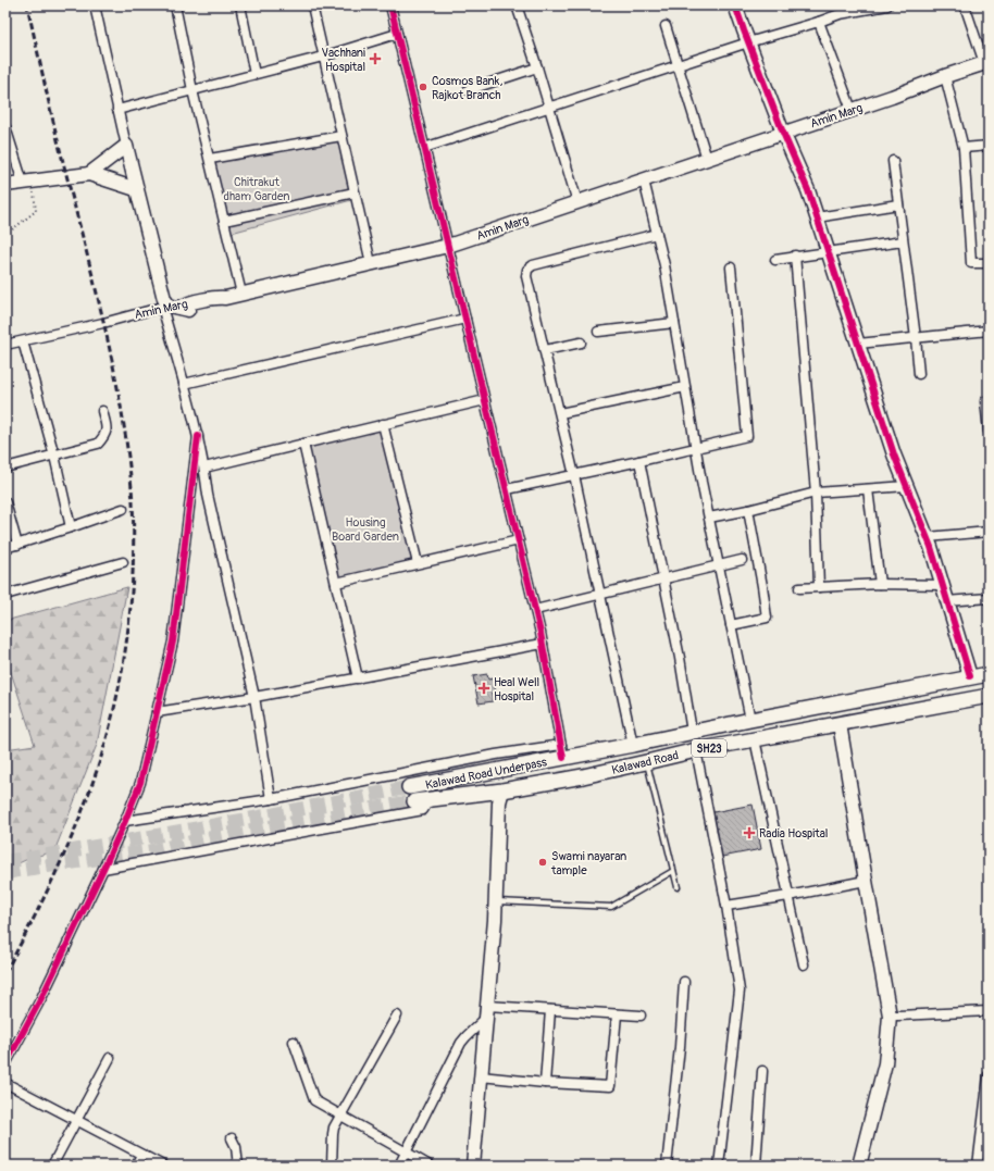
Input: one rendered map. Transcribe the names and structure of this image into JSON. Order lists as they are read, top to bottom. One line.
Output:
{"streets":{"main road":["SH23","Kalawad Road","Kalawad Road Underpass"],"street":["Amin Marg"]},"crossings":[["Kalawad Road","Kalawad Road Underpass"]],"parks":["Chitrakut dham Garden","Housing Board Garden"],"places":{"health":["Vachhani Hospital","Heal Well Hospital","Radia Hospital"],"other":["Cosmos Bank, Rajkot Branch","Swami nayaran tample"]}}
